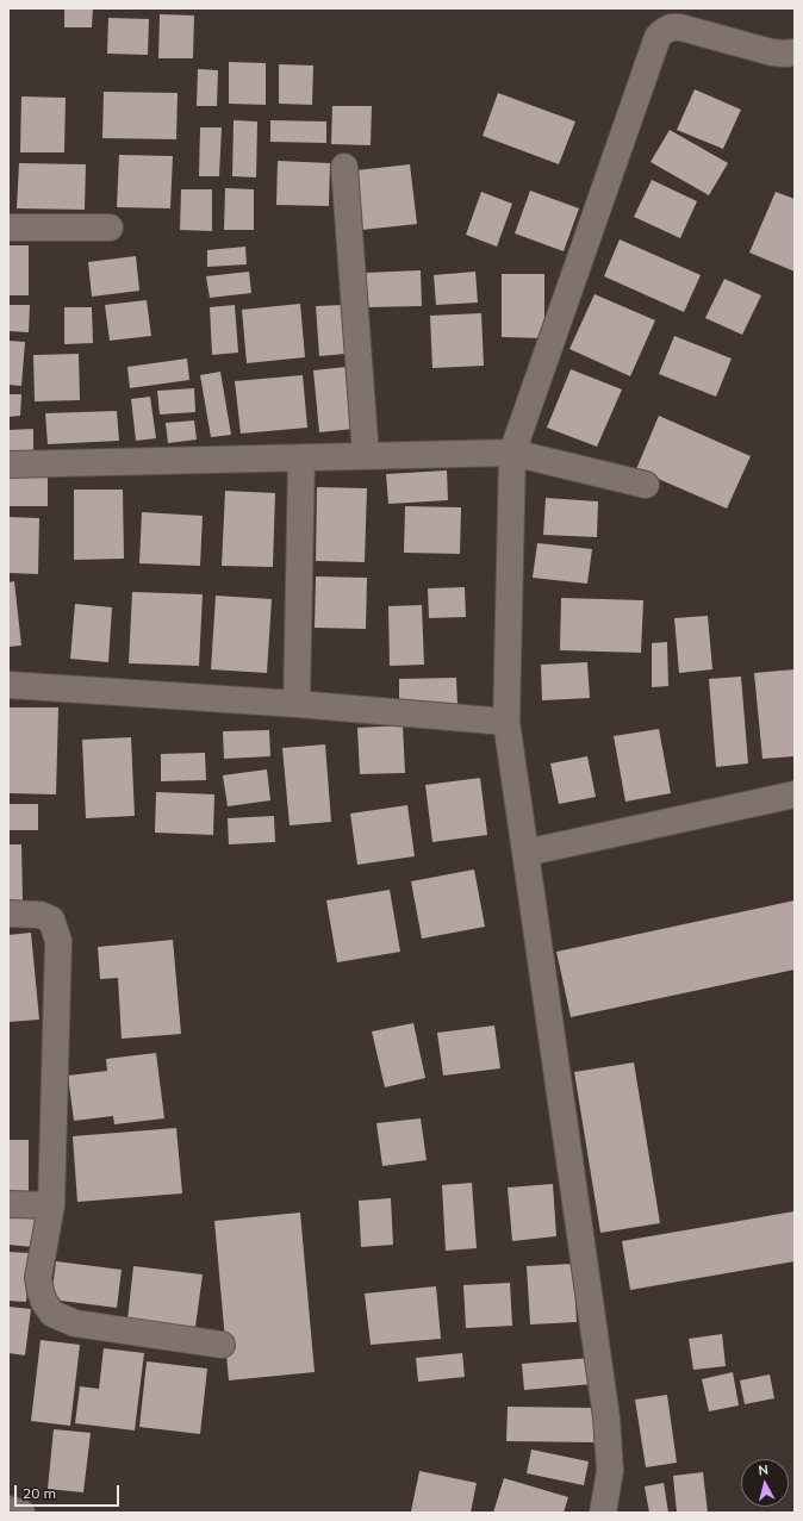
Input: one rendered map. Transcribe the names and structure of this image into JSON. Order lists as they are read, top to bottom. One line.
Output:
{"scale_bar":"20 m","north":"top"}
